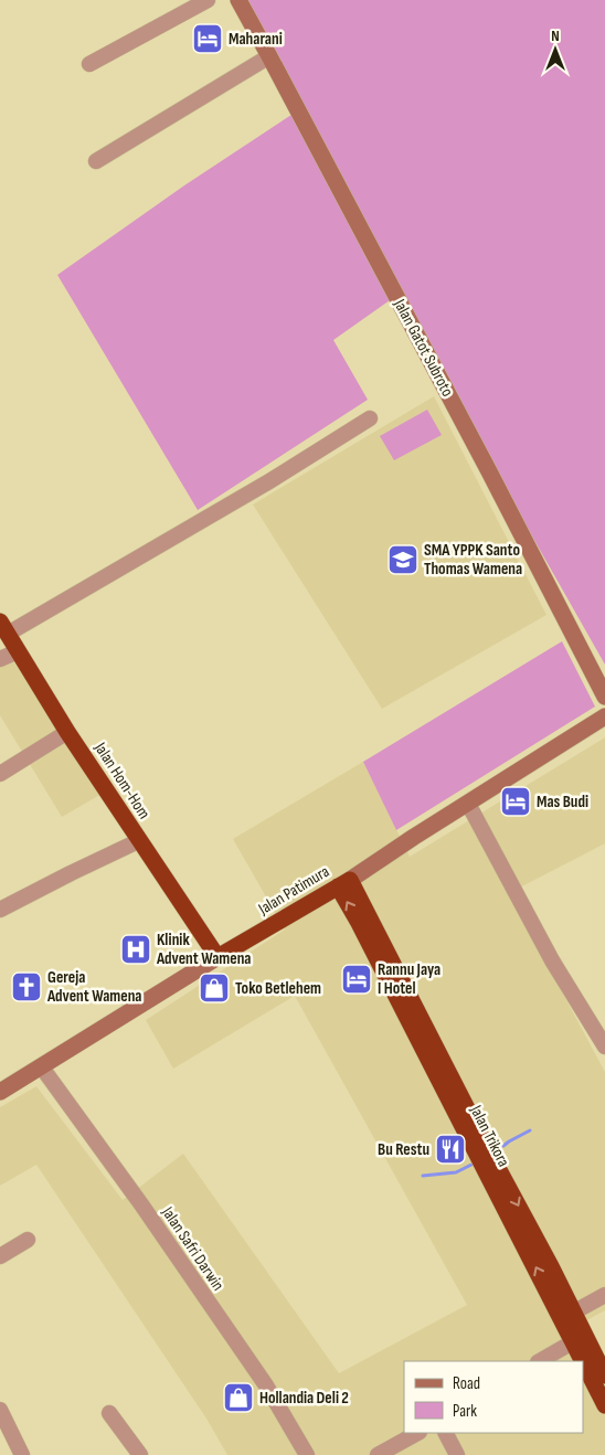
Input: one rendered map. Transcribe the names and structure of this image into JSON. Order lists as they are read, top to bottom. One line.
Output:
{"streets":{"highway":["Jalan Hom-Hom","Jalan Patimura","Jalan Trikora"],"street":["Jalan Gatot Subroto","Jalan Safri Darwin"]},"crossings":[["Jalan Hom-Hom","Jalan Patimura"],["Jalan Patimura","Jalan Trikora"],["Jalan Patimura","Jalan Safri Darwin"]],"places":{"hotel":["Maharani","Mas Budi","Rannu Jaya I Hotel"],"school or university":["SMA YPPK Santo Thomas Wamena"],"hospital":["Klinik Advent Wamena"],"church":["Gereja Advent Wamena"],"shop":["Toko Betlehem","Hollandia Deli 2"],"restaurant":["Bu Restu"]},"legend":["Road","Park"],"north":"top"}
